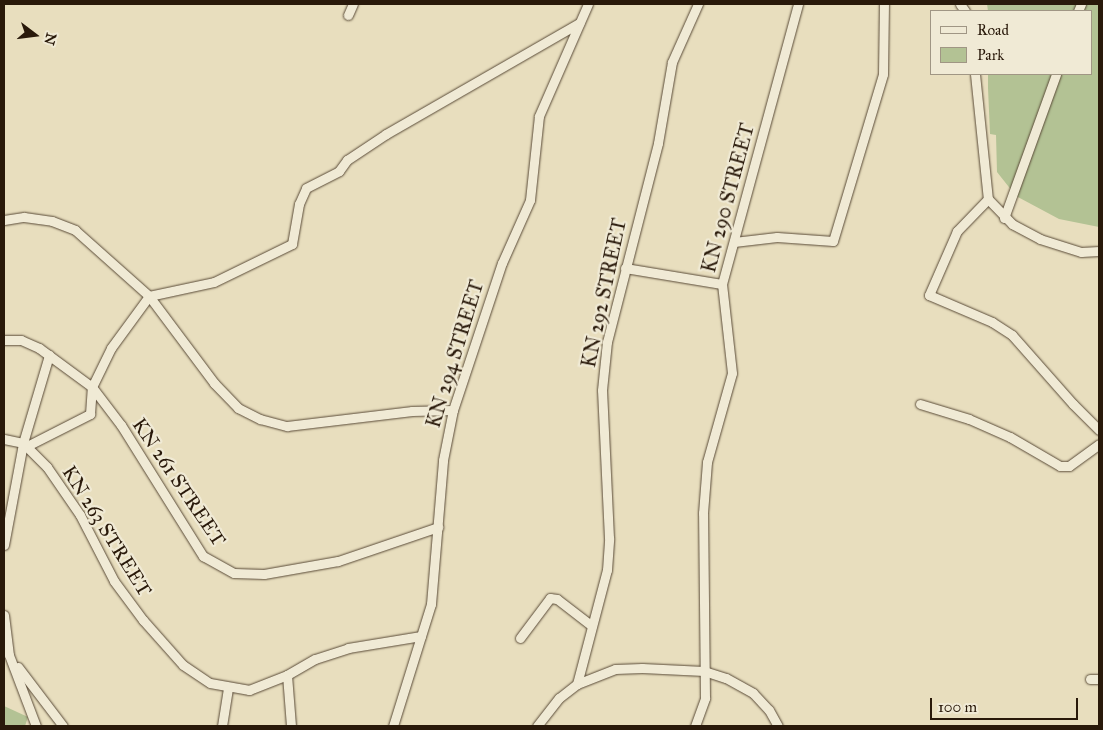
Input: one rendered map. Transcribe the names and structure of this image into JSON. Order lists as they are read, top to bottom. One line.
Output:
{"streets":{"street":["KN 290 STREET","KN 292 STREET","KN 294 STREET","KN 261 STREET","KN 263 STREET"]},"crossings":[["KN 294 STREET","KN 261 STREET"],["KN 294 STREET","KN 263 STREET"]],"legend":["Road","Park"],"scale_bar":"100 m","north":"right"}
